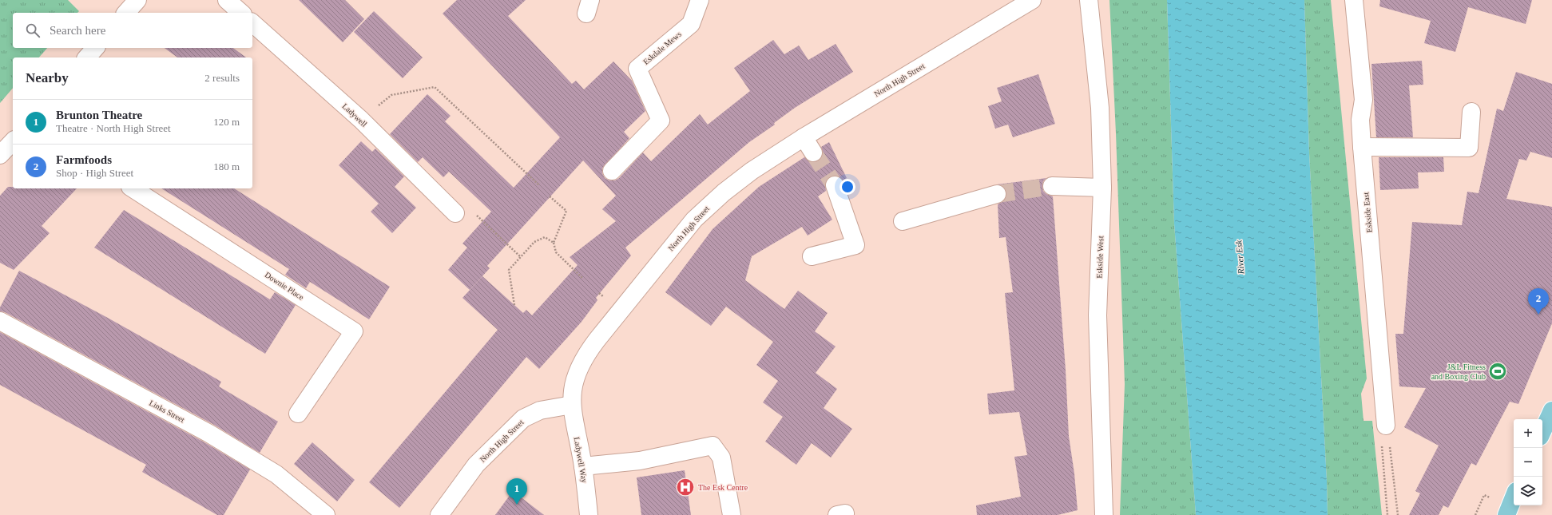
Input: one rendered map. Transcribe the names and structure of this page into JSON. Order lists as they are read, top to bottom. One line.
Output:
{"streets":{"street":["Eskdale Mews","North High Street","Ladywell","Eskside East","Eskside West","Downie Place","Links Street","Ladywell Way"]},"crossings":[["North High Street","Ladywell Way"]],"water":["River Esk"],"places":{"sports":["J&L Fitness and Boxing Club"],"hospital":["The Esk Centre"]},"page":{"search":"Search here","heading":["Nearby","2 results"],"list":[{"mark":"1","name":"Brunton Theatre","note":"Theatre · North High Street","value":"120 m"},{"mark":"2","name":"Farmfoods","note":"Shop · High Street","value":"180 m"}],"pins":["2","1"],"map_buttons":["+","−"]}}
